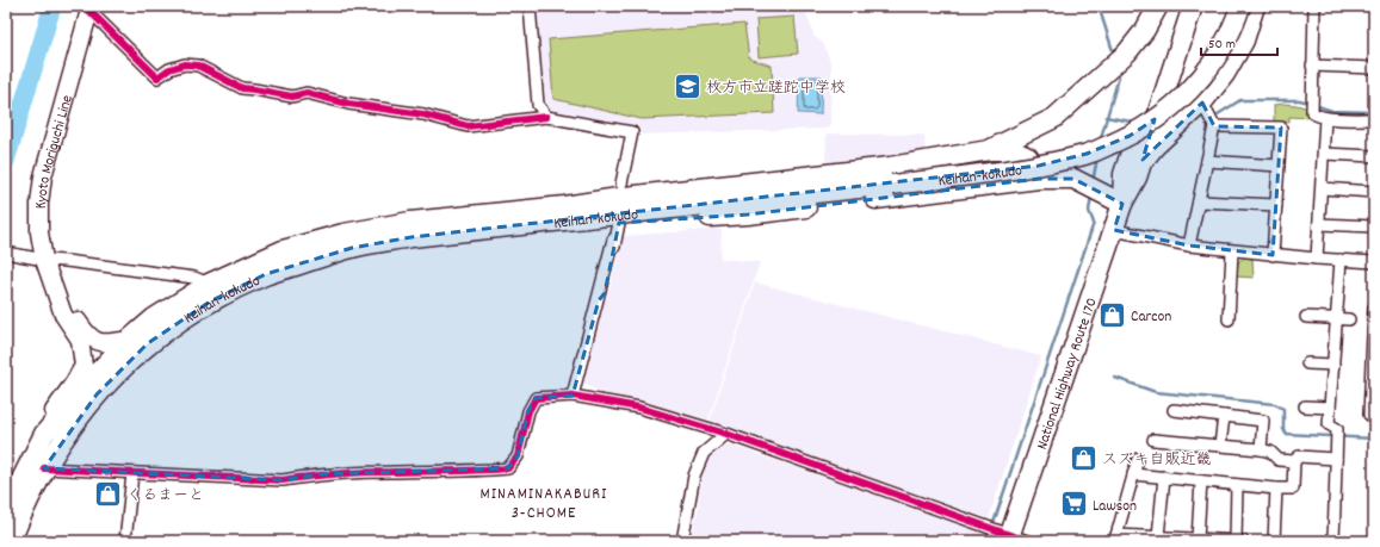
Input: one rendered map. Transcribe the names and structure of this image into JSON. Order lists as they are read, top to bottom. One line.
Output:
{"streets":{"highway":["Keihan-kokudo","National Highway Route 170"],"main road":["Kyoto Moriguchi Line"]},"crossings":[["Kyoto Moriguchi Line","Keihan-kokudo"]],"districts":["MINAMINAKABURI 3-CHOME"],"places":{"school or university":["枚方市立蹉跎中学校"],"shop":["Carcon","スズキ自販近畿","くるまーと"],"supermarket":["Lawson"]},"scale_bar":"50 m"}
